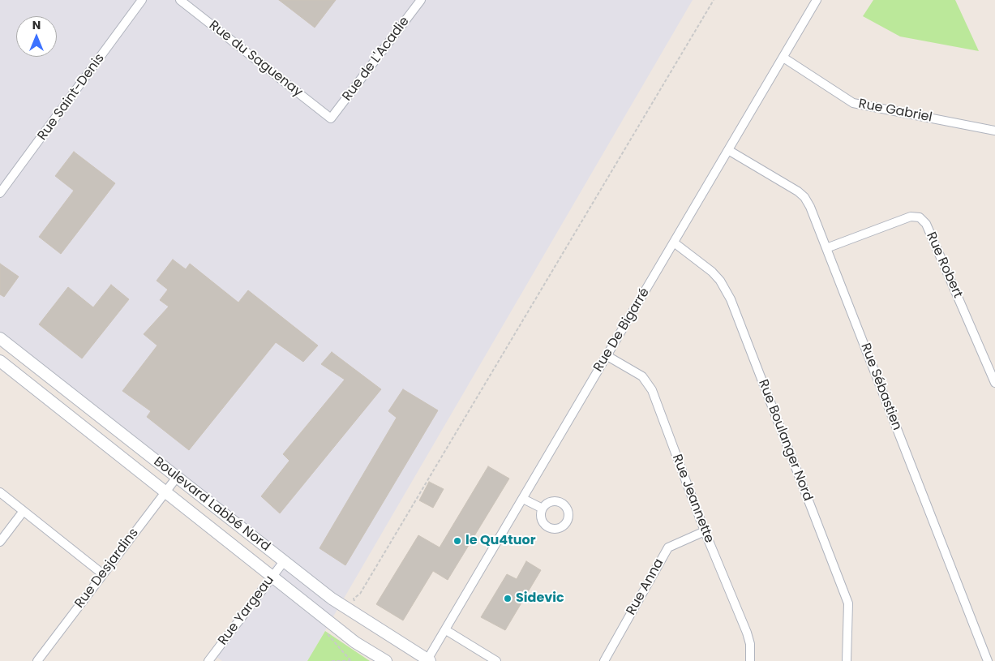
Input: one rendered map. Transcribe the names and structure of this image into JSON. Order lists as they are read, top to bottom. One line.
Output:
{"streets":{"main road":["Boulevard Labbé Nord"],"street":["Rue du Saguenay","Rue de L'Acadie","Rue Saint-Denis","Rue Gabriel","Rue Robert","Rue De Bigarré","Rue Sébastien","Rue Boulanger Nord","Rue Jeannette","Rue Desjardins","Rue Anna","Rue Yargeau"]},"crossings":[["Rue du Saguenay","Rue de L'Acadie"],["Rue Gabriel","Rue De Bigarré"],["Rue Robert","Rue Sébastien"],["Rue De Bigarré","Rue Sébastien"],["Rue De Bigarré","Rue Boulanger Nord"],["Rue De Bigarré","Rue Jeannette"],["Rue De Bigarré","Boulevard Labbé Nord"],["Rue Jeannette","Rue Anna"],["Boulevard Labbé Nord","Rue Desjardins"],["Boulevard Labbé Nord","Rue Yargeau"]],"places":["le Qu4tuor","Sidevic"],"north":"top"}
